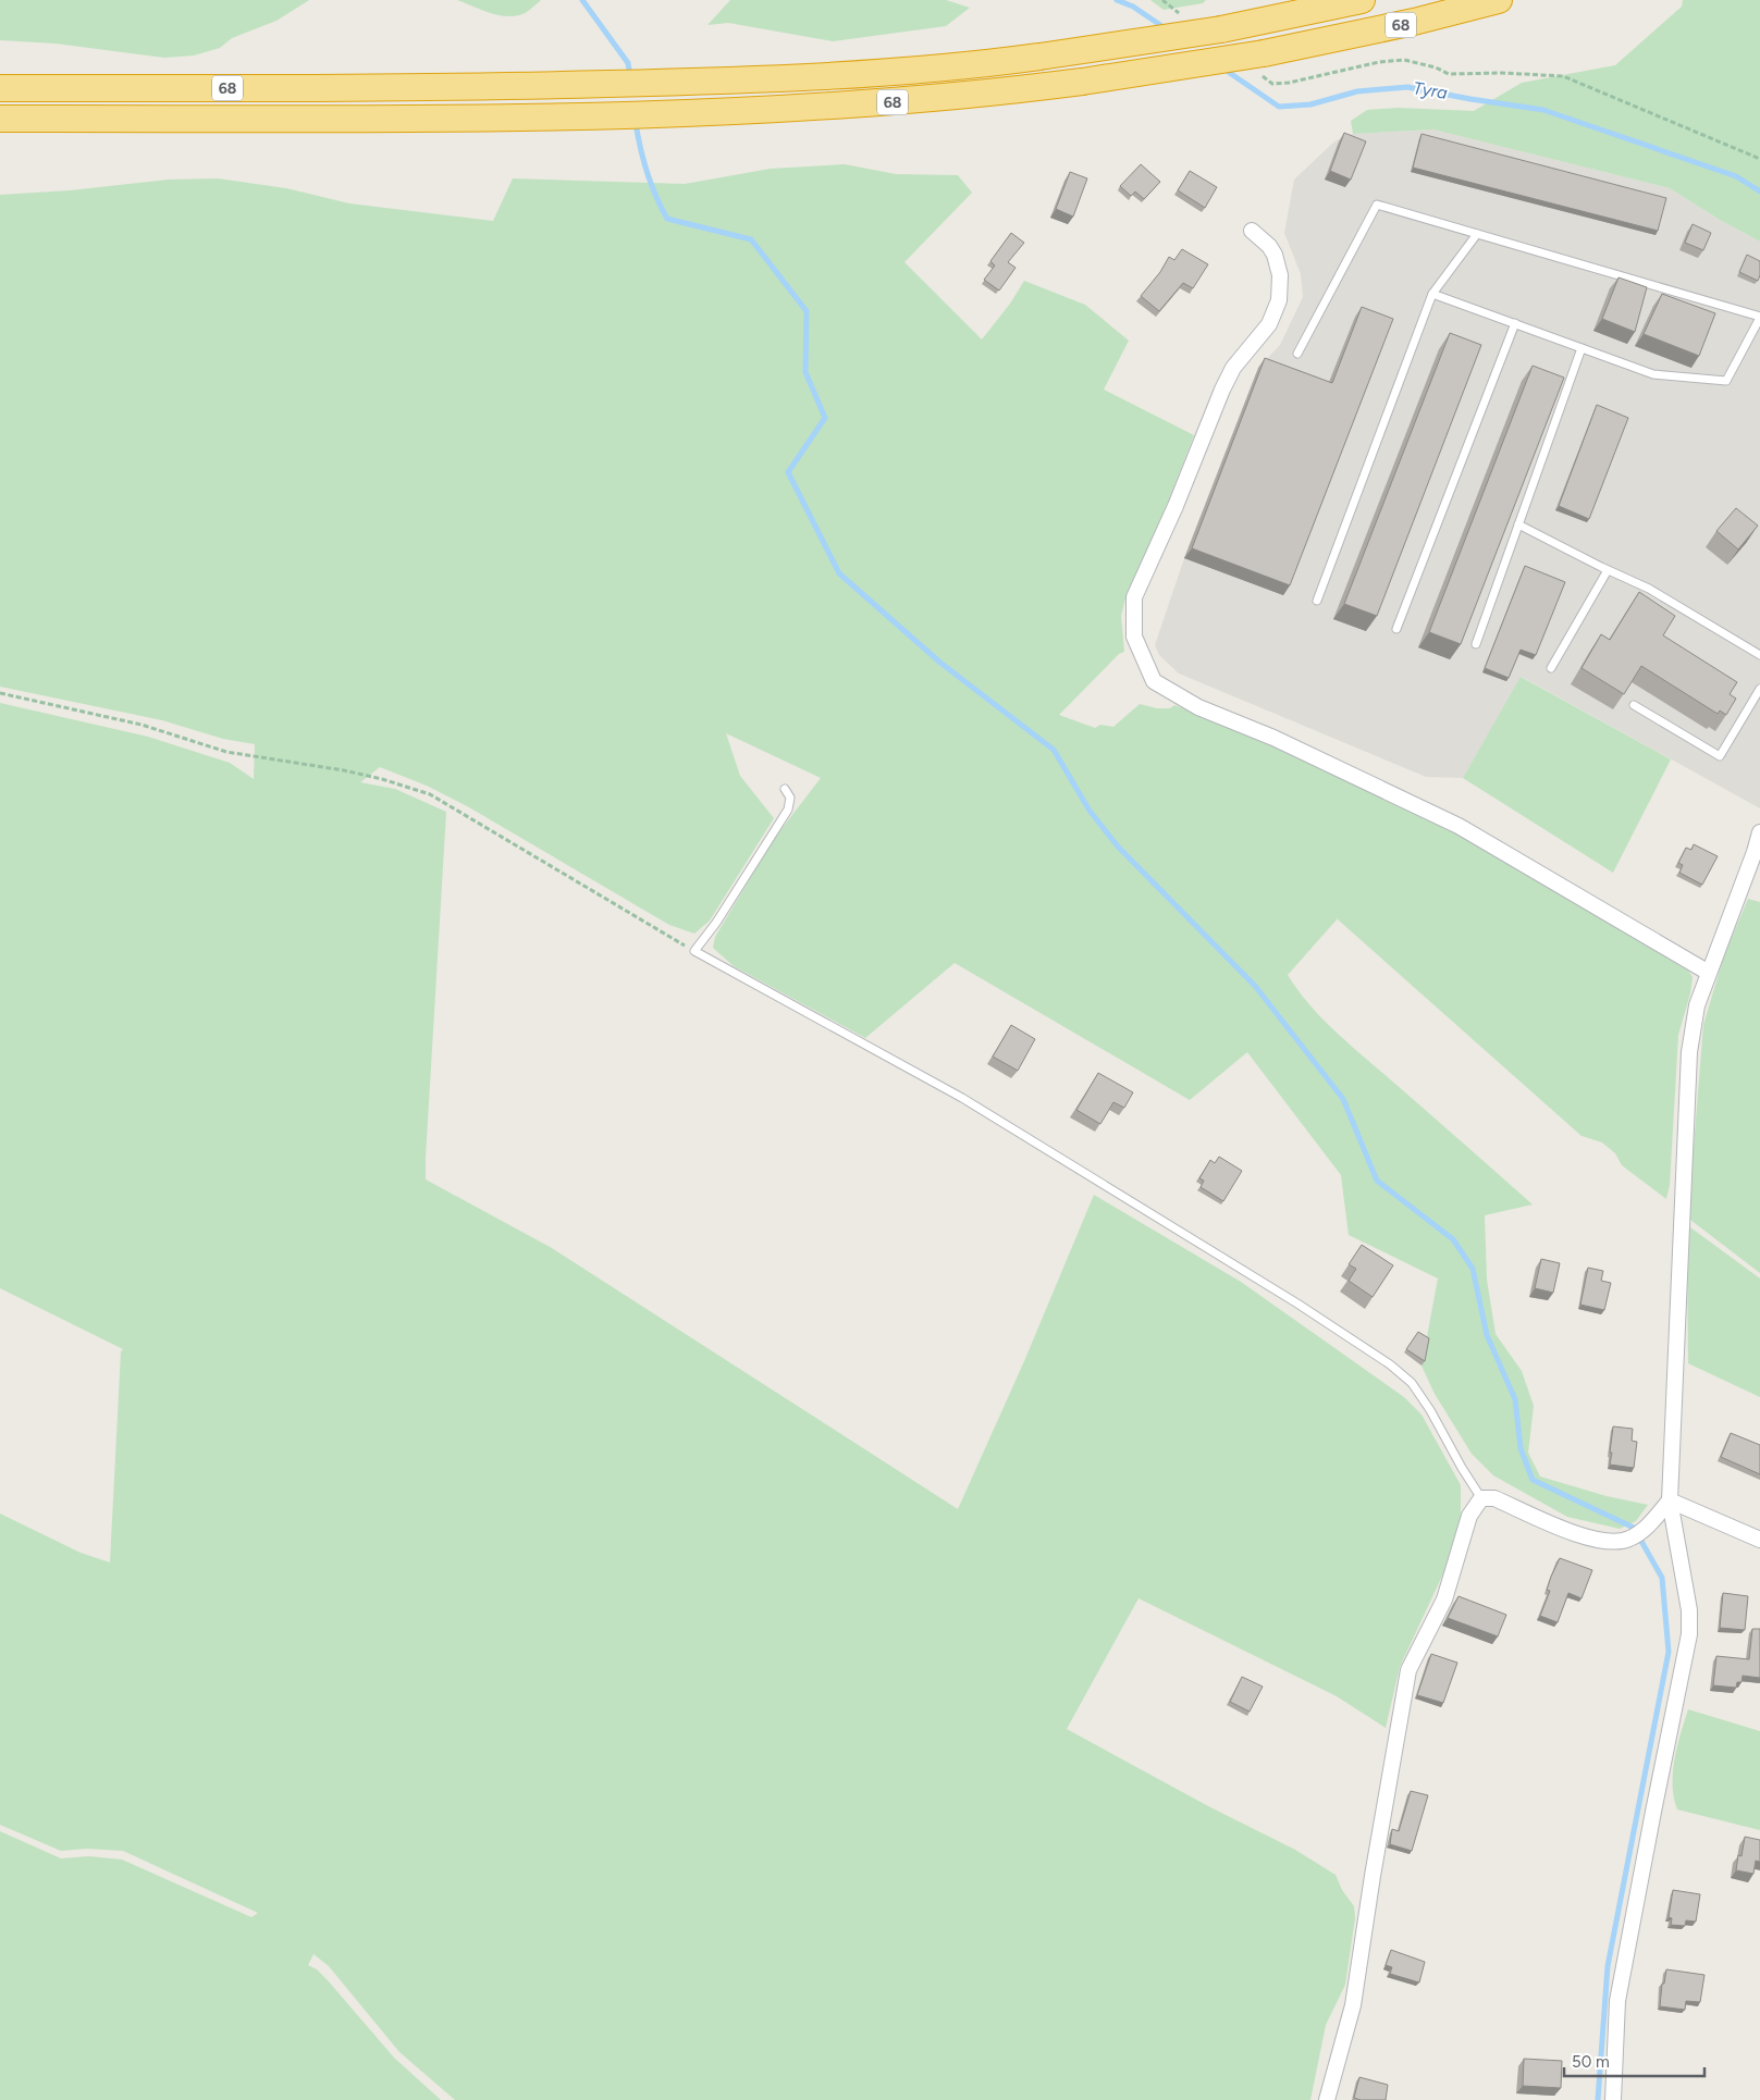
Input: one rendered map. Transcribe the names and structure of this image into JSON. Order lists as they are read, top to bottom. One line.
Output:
{"streets":{"highway":["68"]},"water":["Tyra"],"scale_bar":"50 m"}
